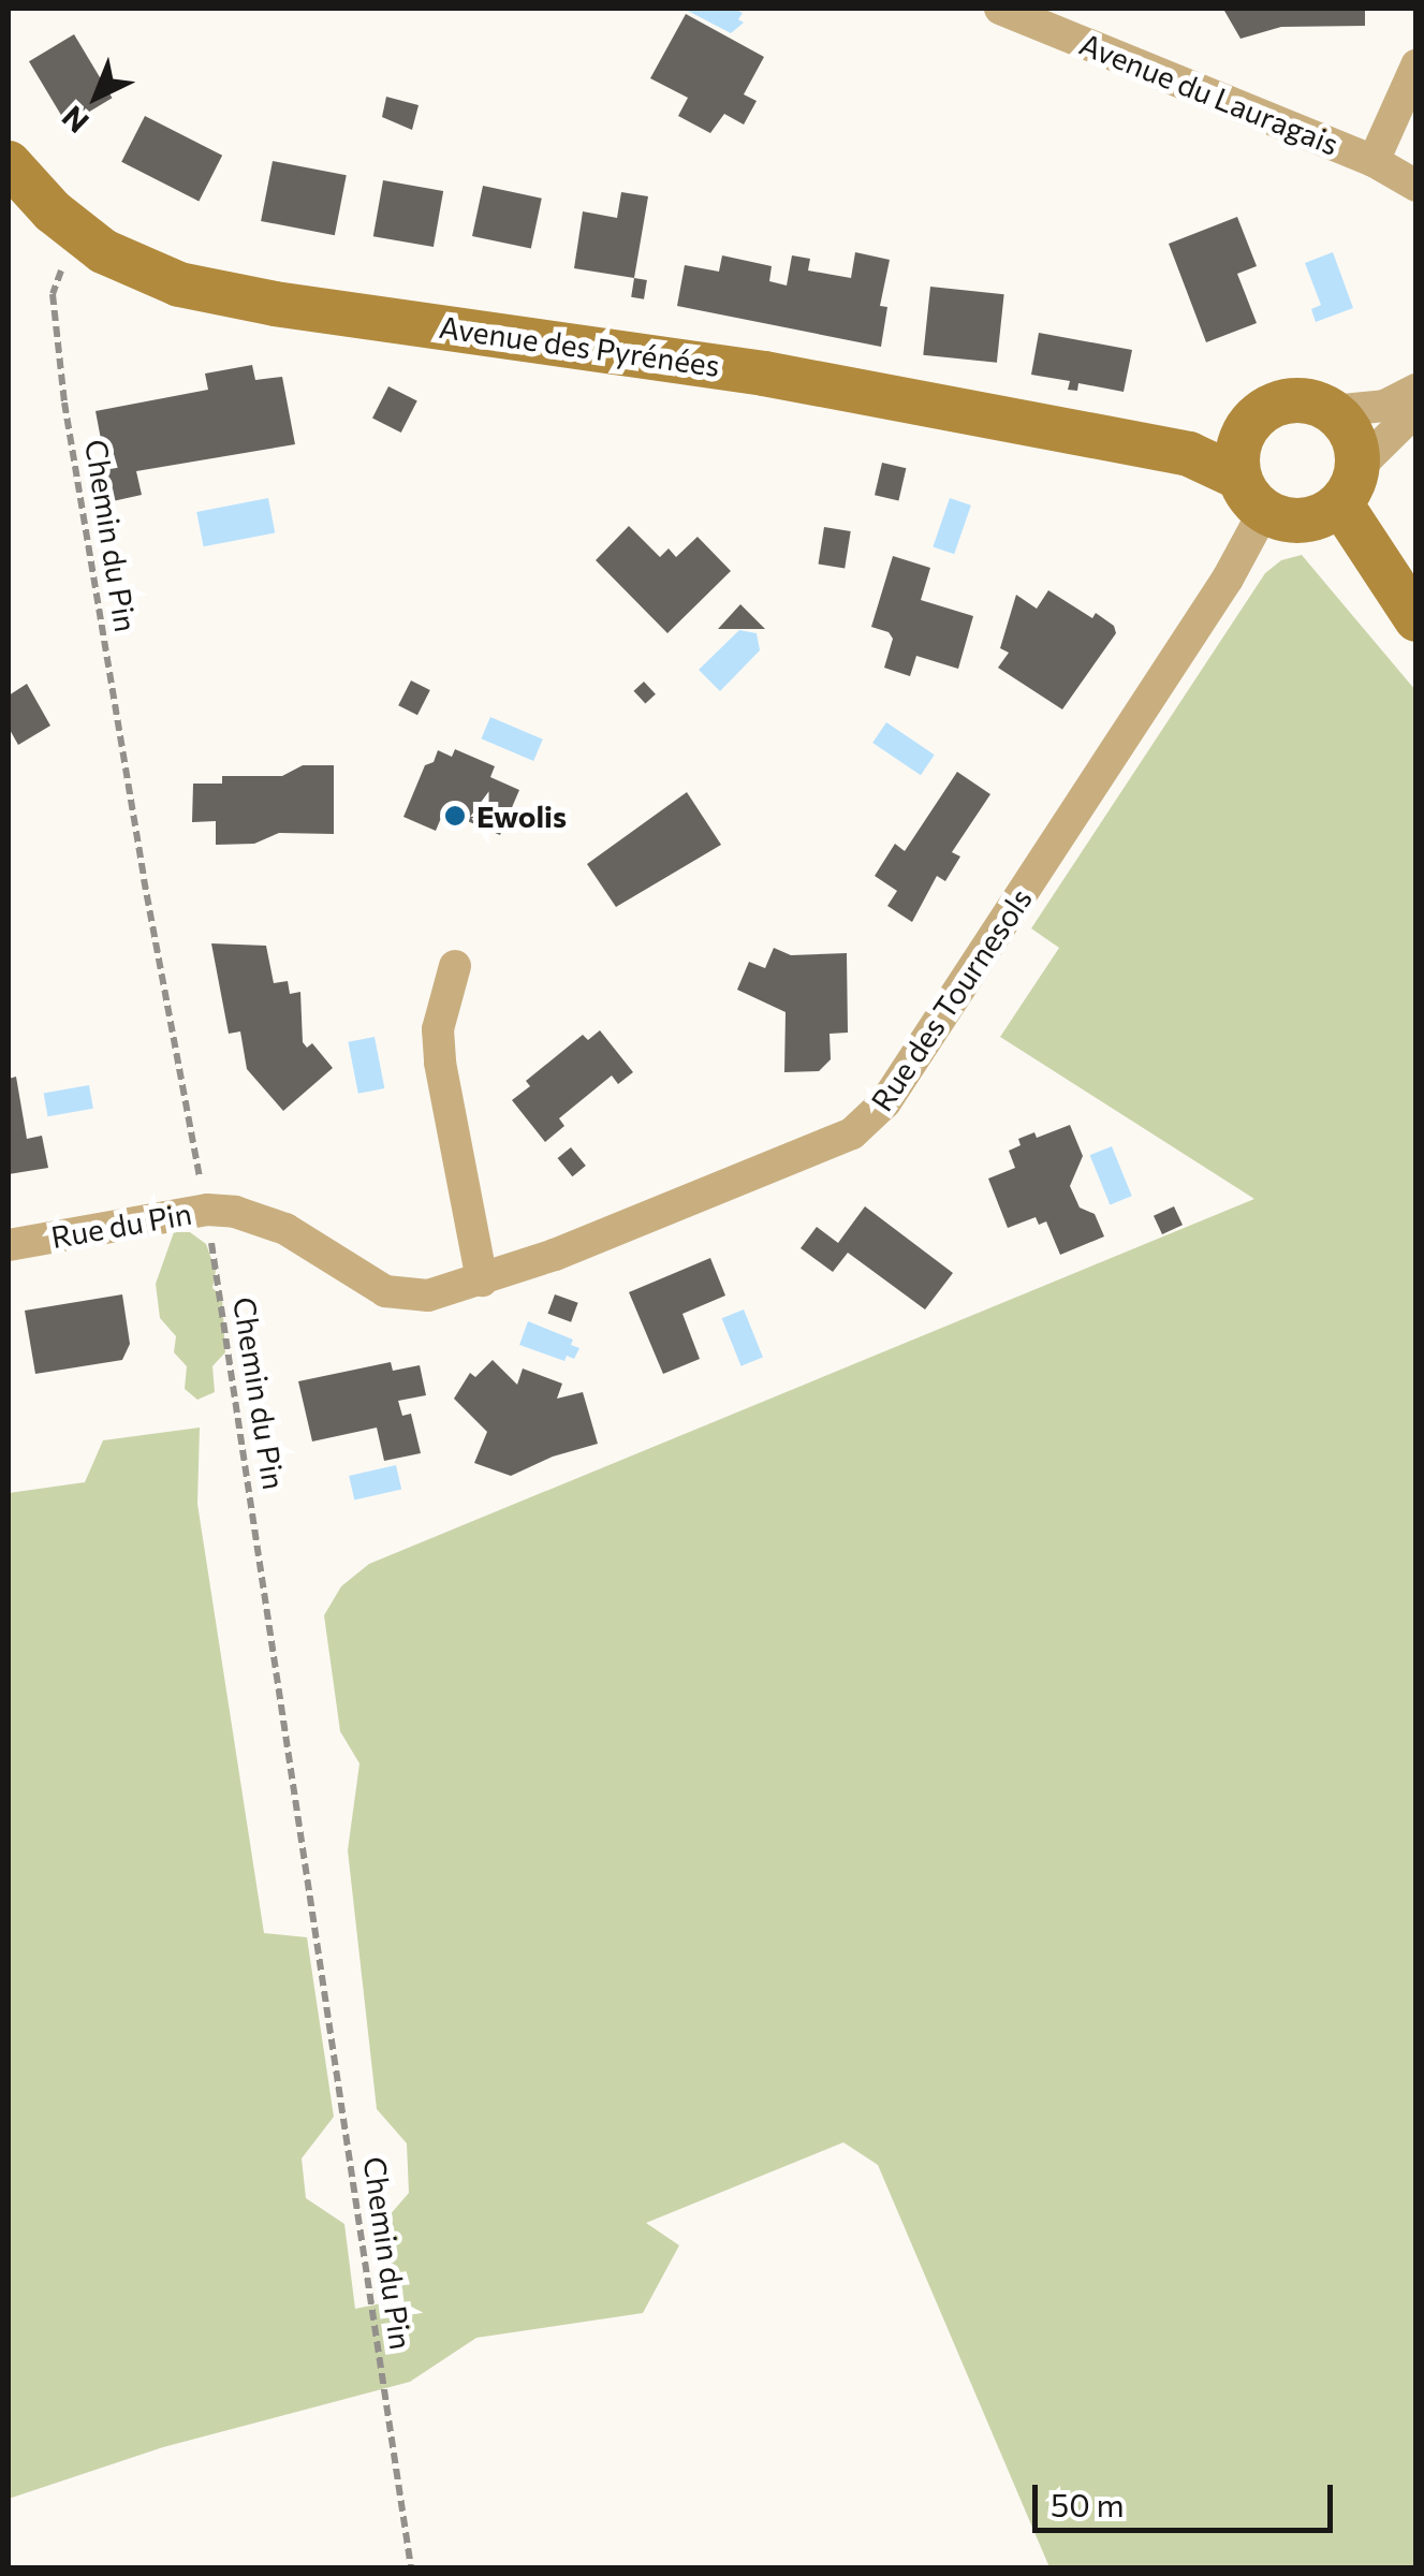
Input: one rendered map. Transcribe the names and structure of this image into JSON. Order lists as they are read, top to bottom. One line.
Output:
{"streets":{"street":["Avenue du Lauragais","Avenue des Pyrénées","Rue des Tournesols","Rue du Pin"],"path":["Chemin du Pin"]},"crossings":[["Avenue des Pyrénées","Chemin du Pin"],["Avenue des Pyrénées","Rue des Tournesols"],["Chemin du Pin","Rue des Tournesols"],["Chemin du Pin","Rue du Pin"],["Rue des Tournesols","Rue du Pin"]],"places":["Ewolis"],"scale_bar":"50 m","north":"bottom left"}
